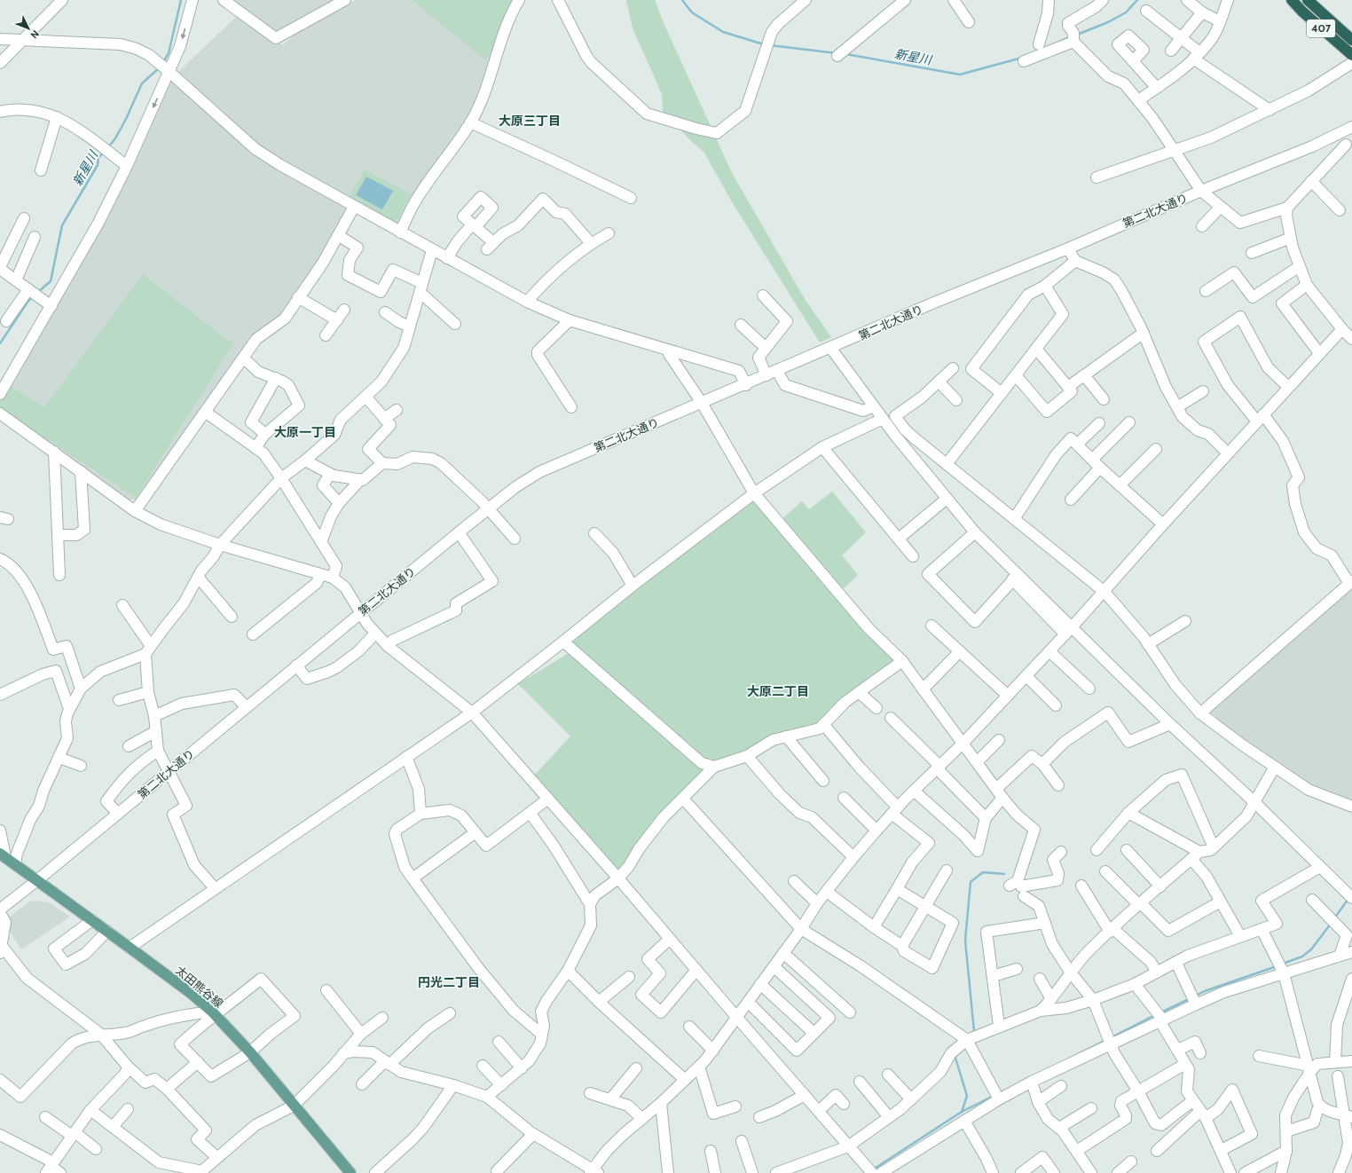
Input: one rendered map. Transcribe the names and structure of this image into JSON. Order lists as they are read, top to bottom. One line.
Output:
{"streets":{"highway":["407"],"main road":["太田熊谷線"],"street":["第二北大通り"]},"crossings":[["第二北大通り","太田熊谷線"]],"districts":["大原三丁目","大原一丁目","大原二丁目","円光二丁目"],"water":["新星川"],"north":"bottom right"}
